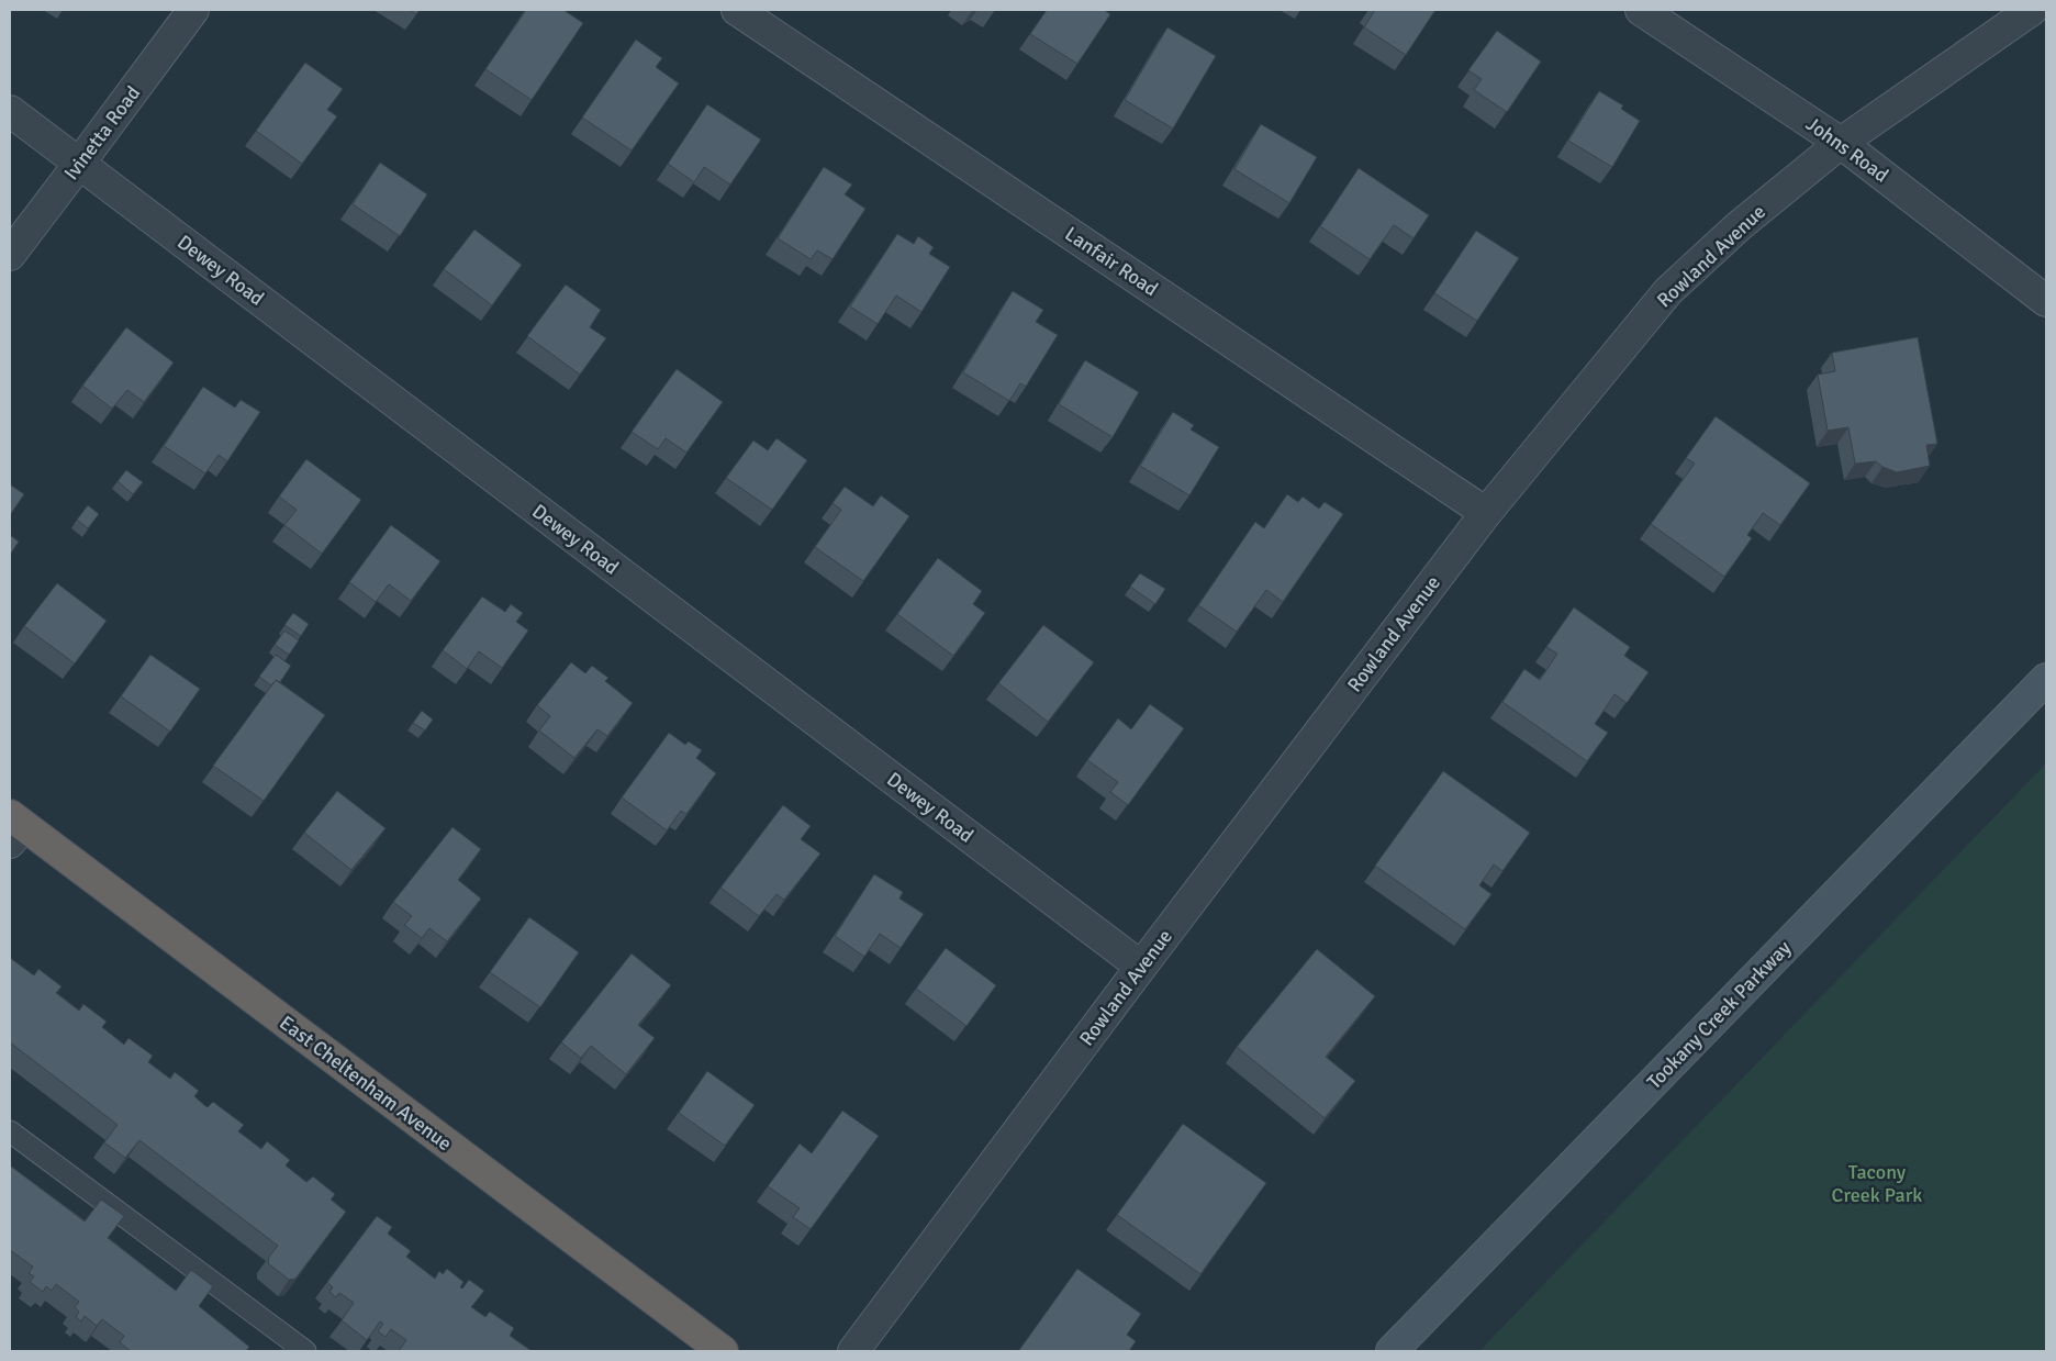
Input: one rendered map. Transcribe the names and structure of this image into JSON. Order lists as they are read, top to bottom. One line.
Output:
{"streets":{"highway":["East Cheltenham Avenue"],"main road":["Tookany Creek Parkway"],"street":["Ivinetta Road","Johns Road","Rowland Avenue","Lanfair Road","Dewey Road"]},"crossings":[["Ivinetta Road","Dewey Road"],["Johns Road","Rowland Avenue"],["Rowland Avenue","Lanfair Road"],["Rowland Avenue","Dewey Road"]],"parks":["Tacony Creek Park"]}
